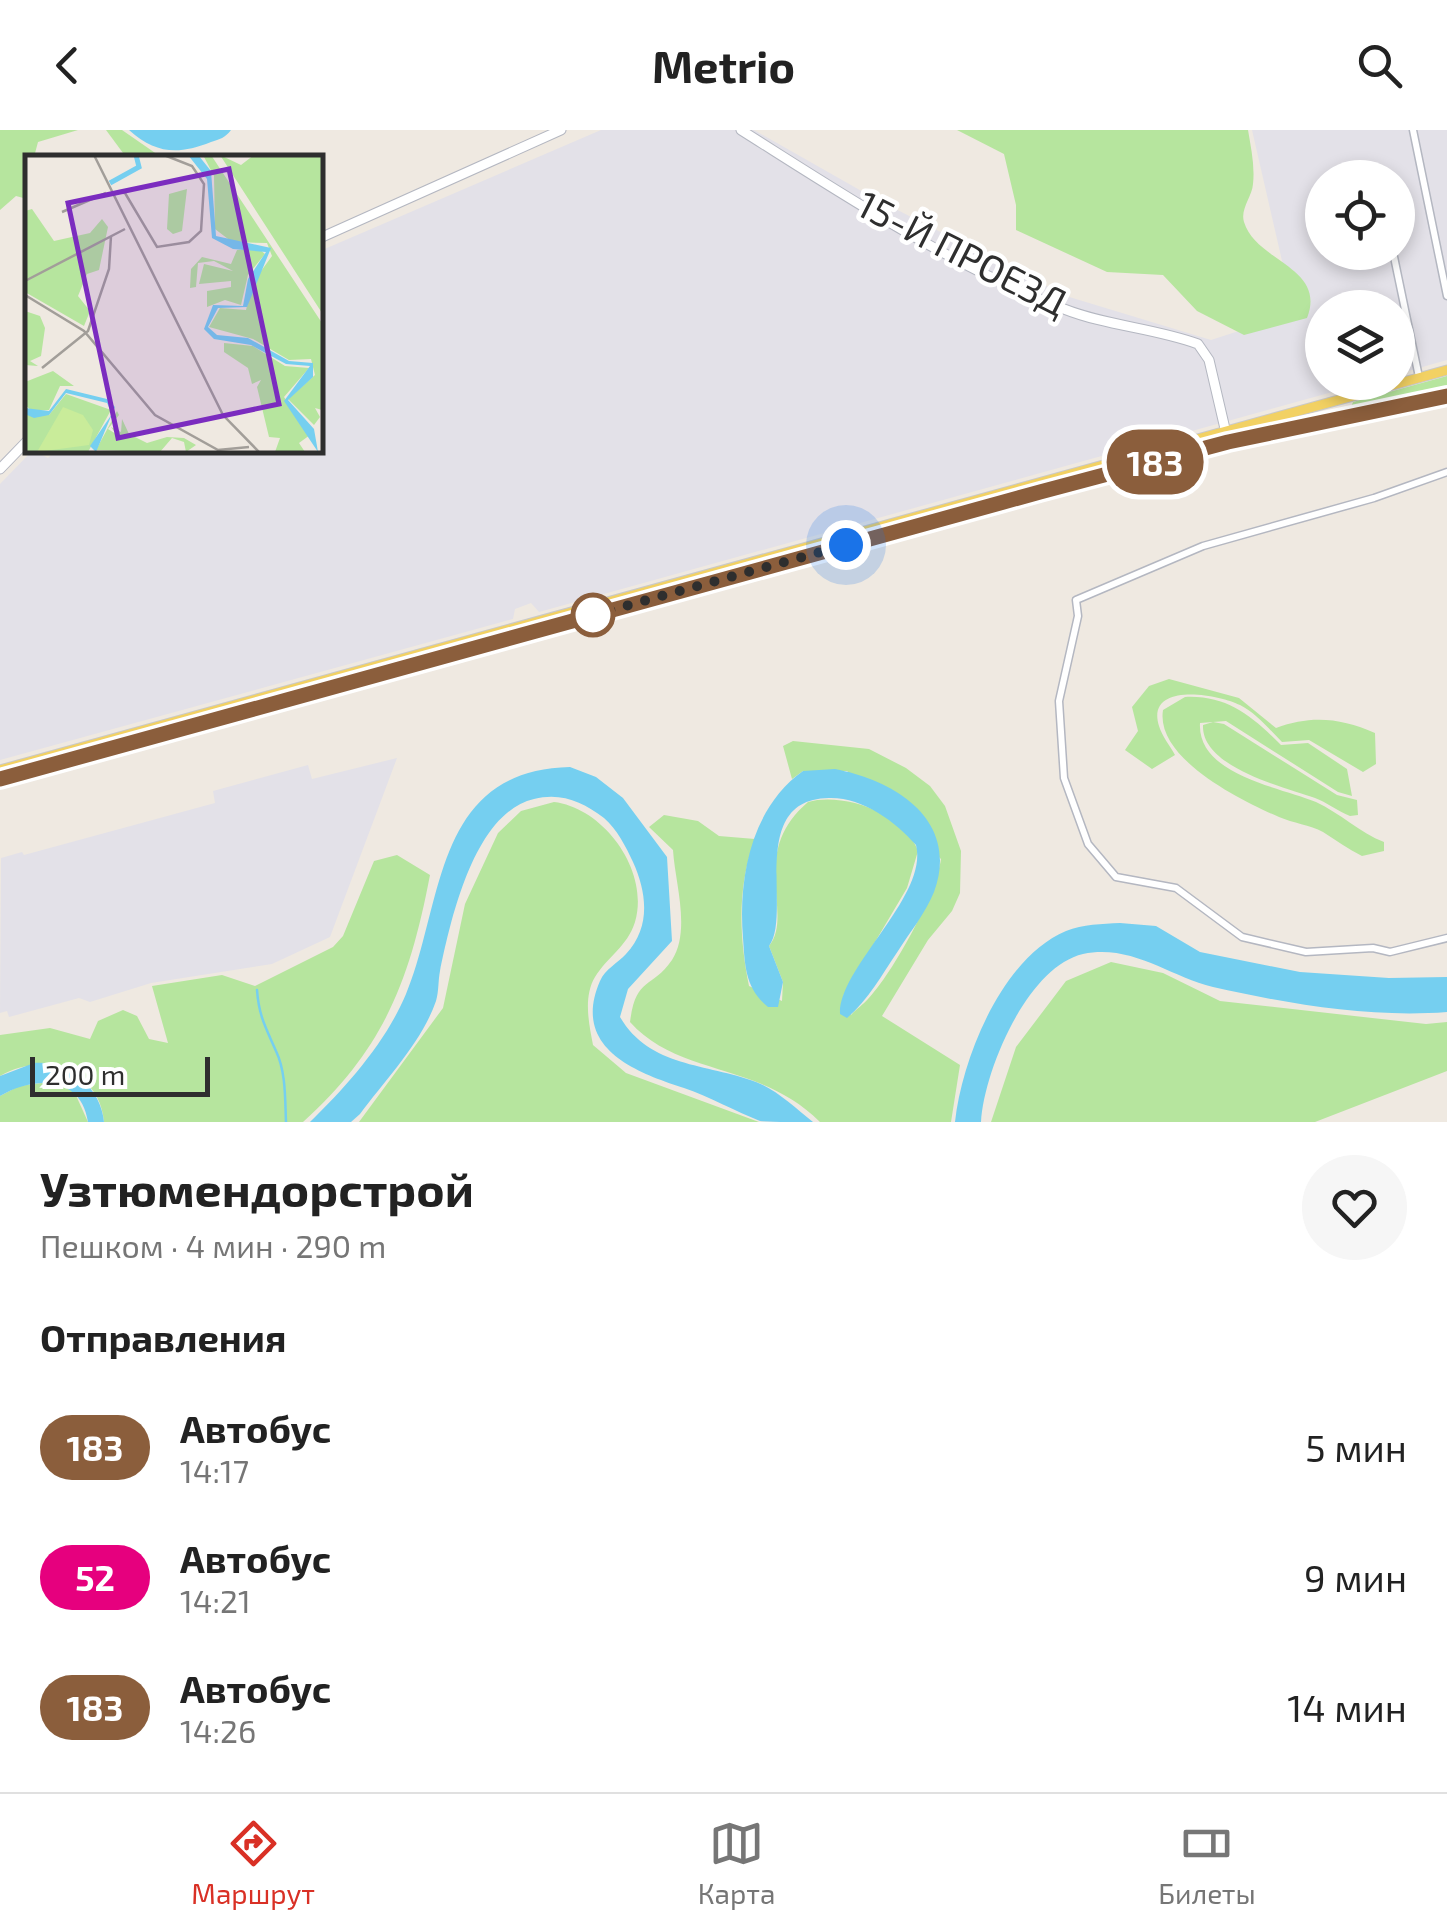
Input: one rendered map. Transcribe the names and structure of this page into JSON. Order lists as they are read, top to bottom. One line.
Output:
{"streets":{"street":["15-Й ПРОЕЗД"]},"lines":["bus line 183"],"scale_bar":"200 m","page":{"header":"Metrio","on_map":"183","scale":"200 m","heading":[["Узтюмендорстрой","Пешком · 4 мин · 290 m"],"Отправления"],"list":[{"mark":"183","name":"Автобус","note":"14:17","value":"5 мин"},{"mark":"52","name":"Автобус","note":"14:21","value":"9 мин"},{"mark":"183","name":"Автобус","note":"14:26","value":"14 мин"}],"tabs":["Маршрут","Карта","Билеты"]}}
